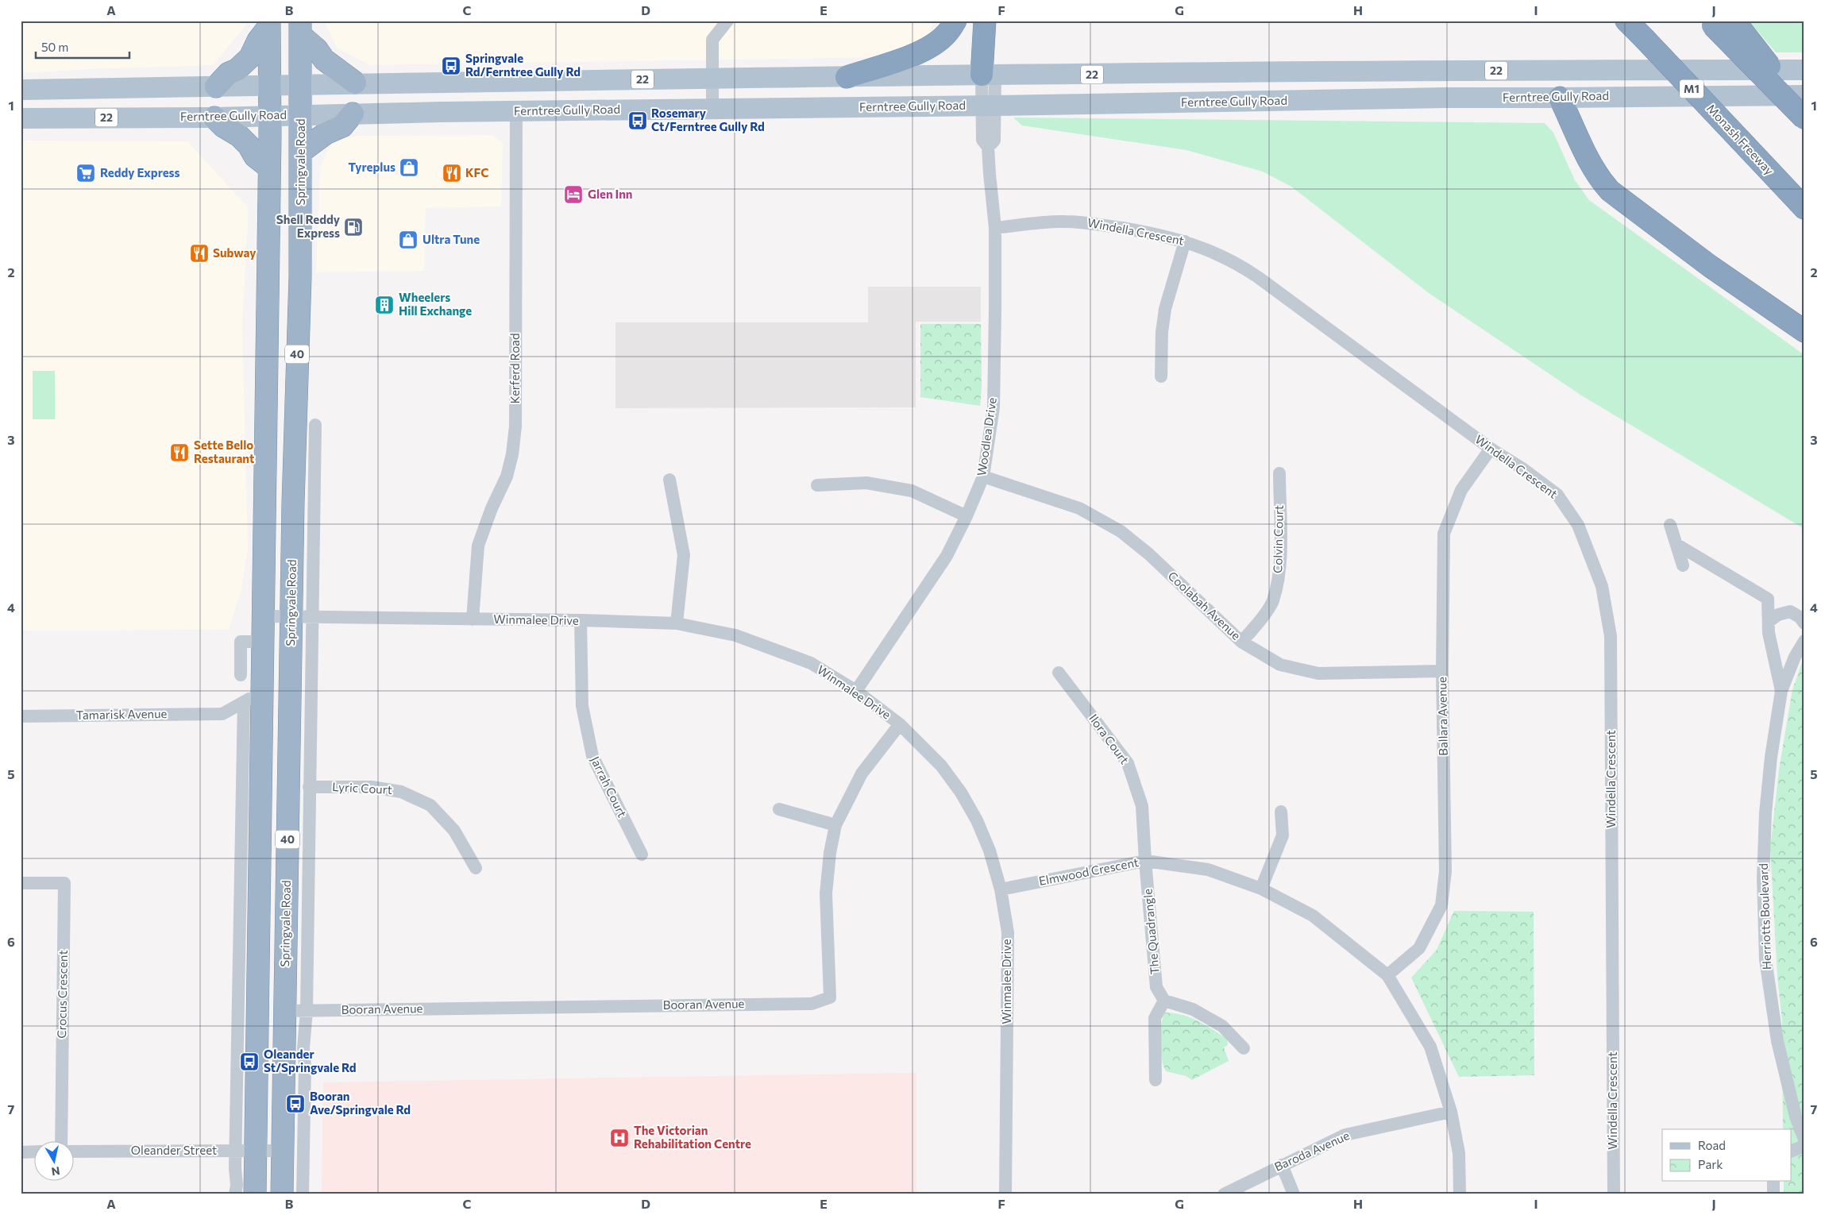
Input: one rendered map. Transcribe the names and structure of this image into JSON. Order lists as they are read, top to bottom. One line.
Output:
{"streets":{"highway":["M1","Monash Freeway","Springvale Road","40"],"main road":["22","Ferntree Gully Road"],"street":["Windella Crescent","Kerferd Road","Woodlea Drive","Colvin Court","Coolabah Avenue","Winmalee Drive","Tamarisk Avenue","Ballara Avenue","Ilora Court","Jarrah Court","Lyric Court","Elmwood Crescent","Herriotts Boulevard","The Quadrangle","Crocus Crescent","Booran Avenue","Oleander Street","Baroda Avenue"]},"crossings":[["22","Springvale Road"],["22","40"],["22","Woodlea Drive"],["Ferntree Gully Road","Springvale Road"],["Ferntree Gully Road","40"],["Ferntree Gully Road","Kerferd Road"],["Ferntree Gully Road","Woodlea Drive"],["Springvale Road","Winmalee Drive"],["Springvale Road","Lyric Court"],["Springvale Road","Booran Avenue"],["Springvale Road","Oleander Street"],["Windella Crescent","Woodlea Drive"],["Windella Crescent","Ballara Avenue"],["40","Winmalee Drive"],["40","Tamarisk Avenue"],["40","Oleander Street"],["Kerferd Road","Winmalee Drive"],["Woodlea Drive","Coolabah Avenue"],["Woodlea Drive","Winmalee Drive"],["Colvin Court","Coolabah Avenue"],["Coolabah Avenue","Ballara Avenue"],["Winmalee Drive","Jarrah Court"],["Winmalee Drive","Elmwood Crescent"],["Winmalee Drive","Booran Avenue"],["Ballara Avenue","Elmwood Crescent"],["Ilora Court","Elmwood Crescent"],["Ilora Court","The Quadrangle"],["Elmwood Crescent","The Quadrangle"],["Elmwood Crescent","Baroda Avenue"]],"places":{"bus stop":["Springvale Rd/Ferntree Gully Rd","Rosemary Ct/Ferntree Gully Rd","Oleander St/Springvale Rd","Booran Ave/Springvale Rd"],"shop":["Tyreplus","Ultra Tune"],"supermarket":["Reddy Express"],"restaurant":["KFC","Subway","Sette Bello Restaurant"],"hotel":["Glen Inn"],"fuel station":["Shell Reddy Express"],"building":["Wheelers Hill Exchange"],"hospital":["The Victorian Rehabilitation Centre"]},"legend":["Road","Park"],"scale_bar":"50 m","north":"bottom","grid":{"columns":["A","B","C","D","E","F","G","H","I","J"],"rows":["1","2","3","4","5","6","7"]}}
